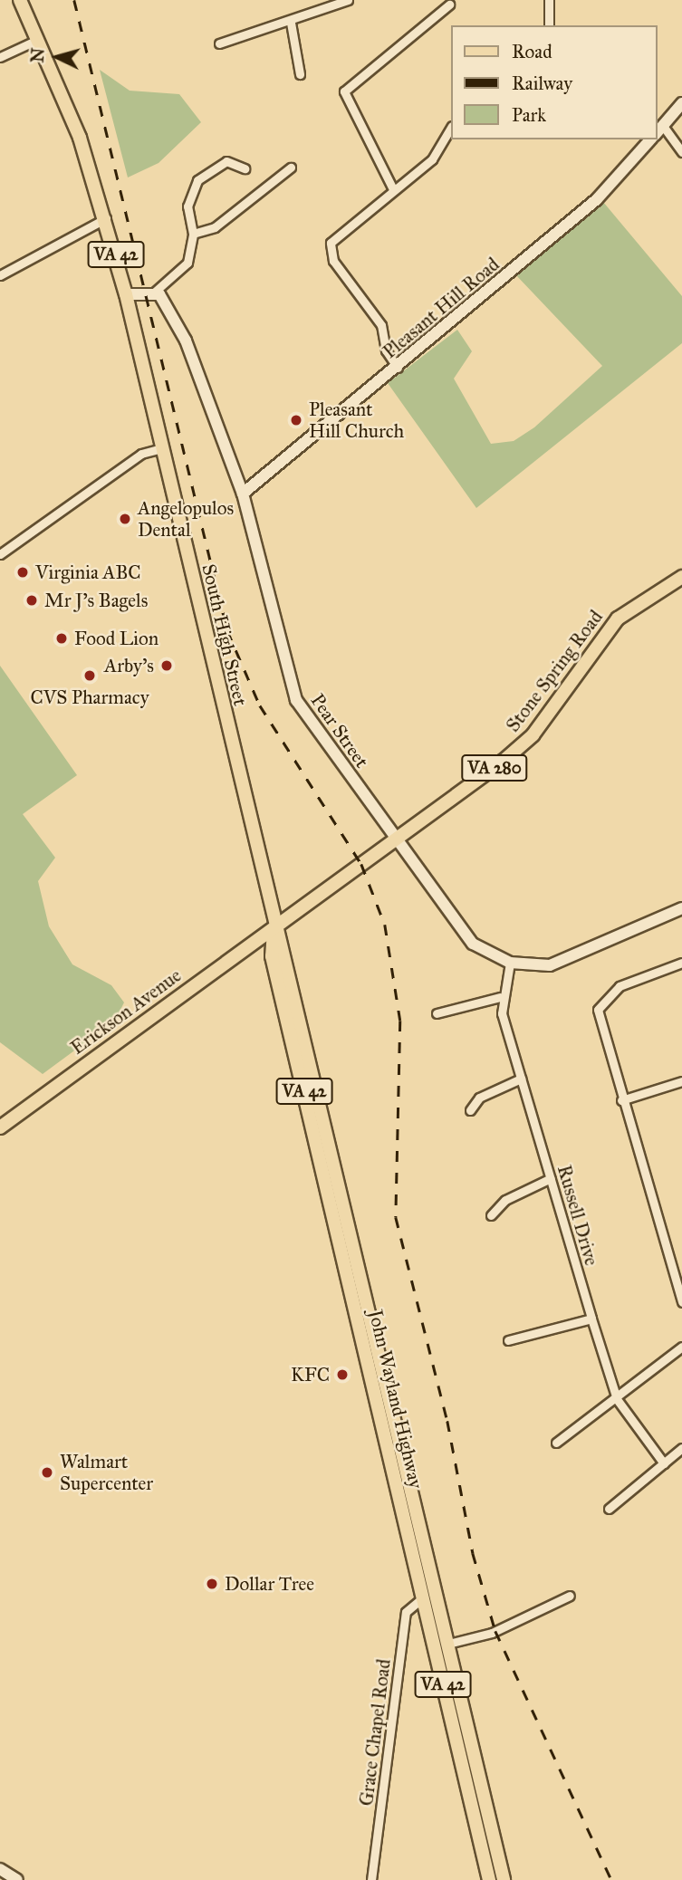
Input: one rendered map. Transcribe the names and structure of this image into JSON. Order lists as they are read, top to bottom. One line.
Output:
{"streets":{"main road":["VA 42","South High Street","Stone Spring Road","VA 280","Erickson Avenue","John Wayland Highway"],"street":["Pleasant Hill Road","Pear Street","Russell Drive","Grace Chapel Road"]},"crossings":[["Pleasant Hill Road","Pear Street"],["South High Street","Stone Spring Road"],["South High Street","Erickson Avenue"],["South High Street","John Wayland Highway"],["Stone Spring Road","Pear Street"],["Stone Spring Road","Erickson Avenue"],["Stone Spring Road","John Wayland Highway"],["Erickson Avenue","John Wayland Highway"],["John Wayland Highway","Grace Chapel Road"]],"places":["Pleasant Hill Church","Angelopulos Dental","Virginia ABC","Mr J's Bagels","Food Lion","Arby's","CVS Pharmacy","KFC","Walmart Supercenter","Dollar Tree"],"legend":["Road","Railway","Park"],"north":"left"}
